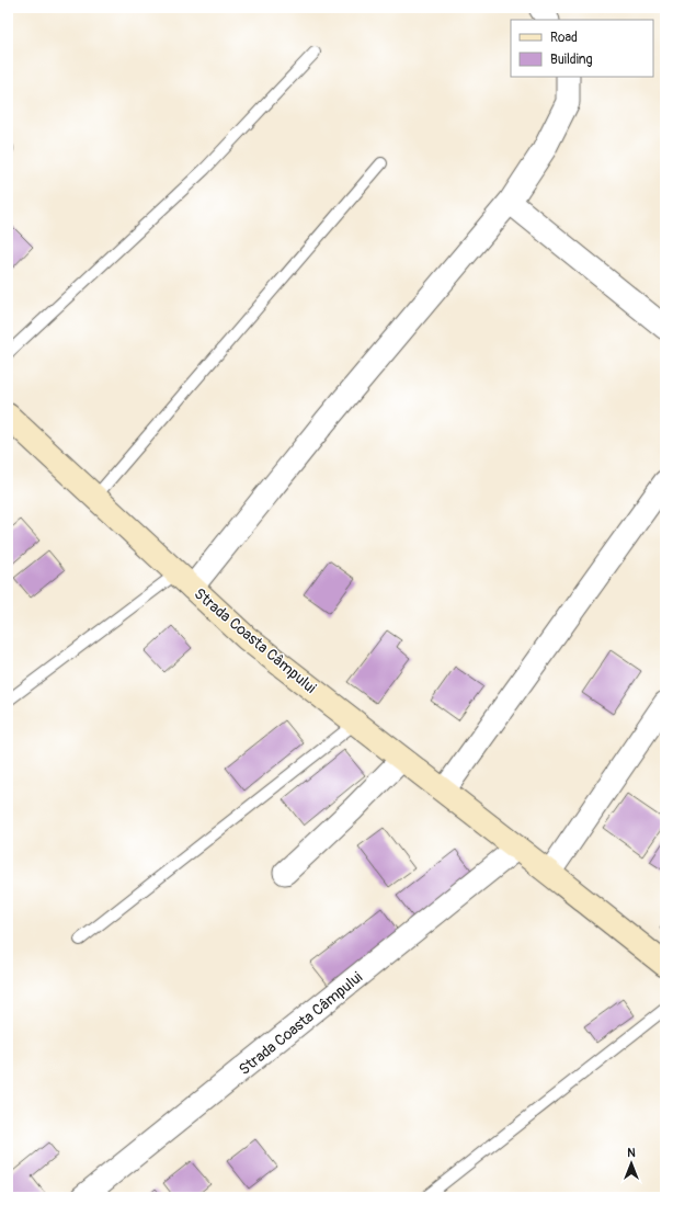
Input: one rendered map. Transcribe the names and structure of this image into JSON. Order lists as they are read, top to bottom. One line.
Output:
{"streets":{"street":["Strada Coasta Câmpului"]},"legend":["Road","Building"],"north":"top"}
